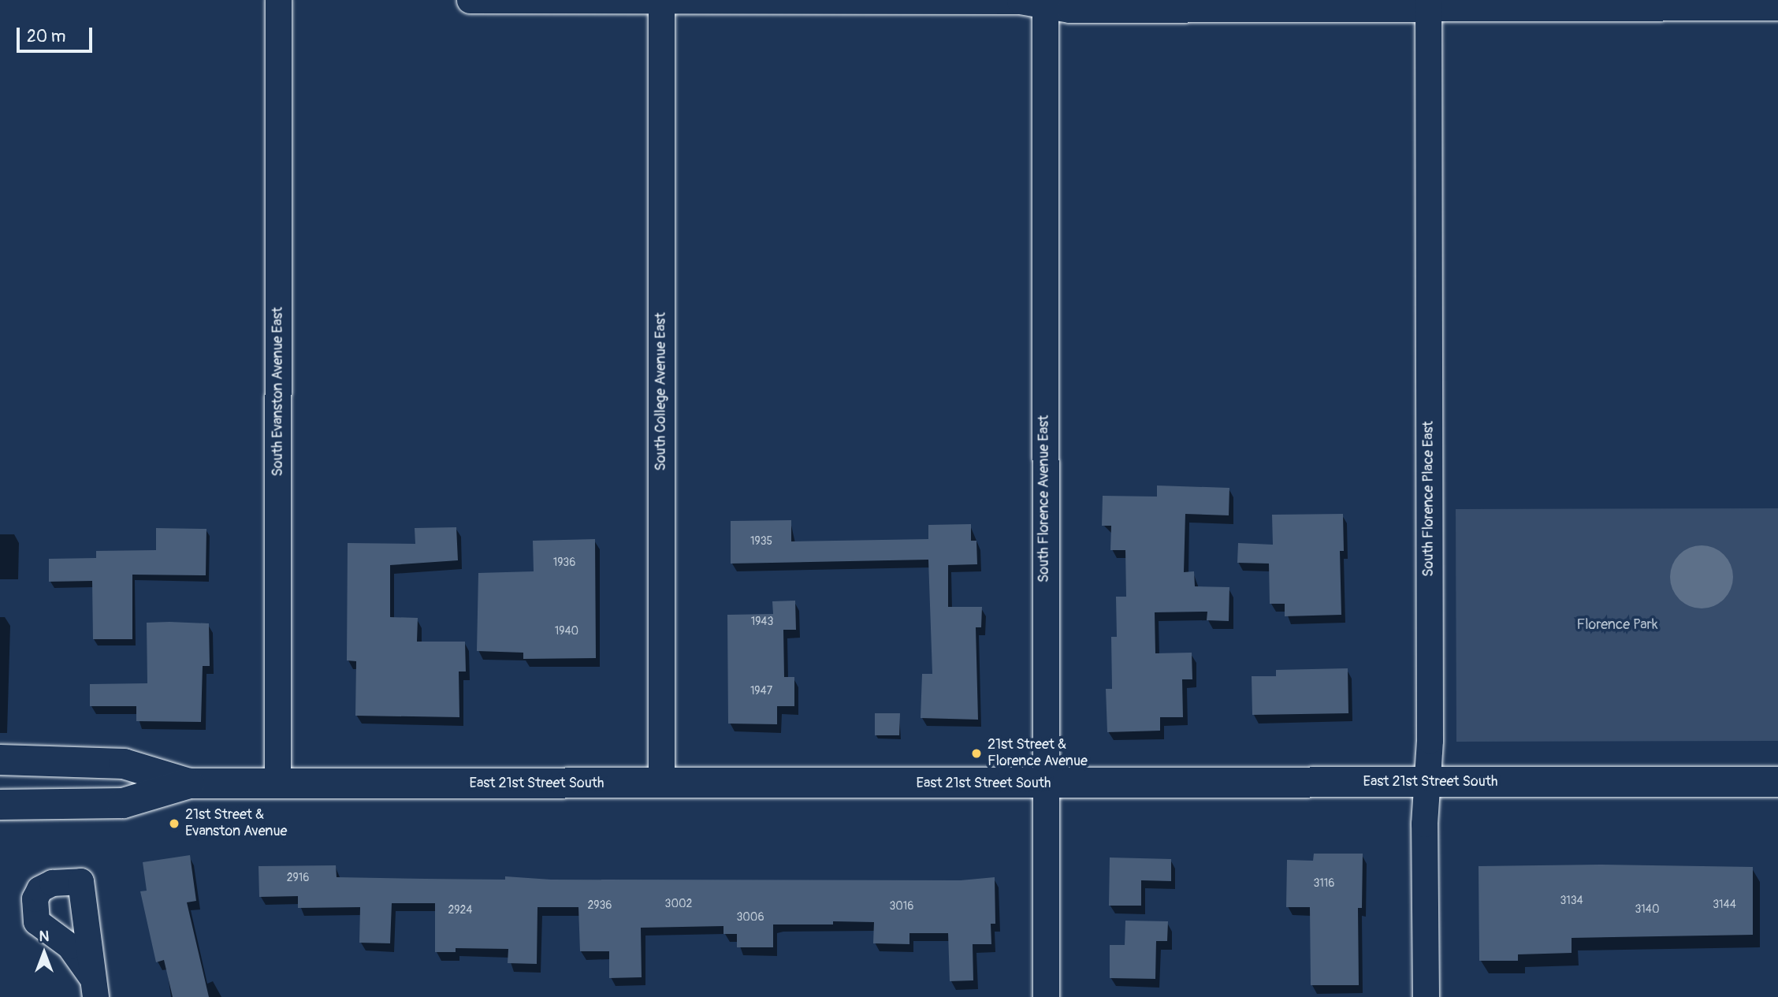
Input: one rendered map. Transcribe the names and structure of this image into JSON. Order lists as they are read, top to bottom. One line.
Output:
{"streets":{"main road":["East 21st Street South"],"street":["South Evanston Avenue East","South College Avenue East","South Florence Avenue East","South Florence Place East"]},"crossings":[["South Evanston Avenue East","East 21st Street South"],["South College Avenue East","East 21st Street South"],["South Florence Avenue East","East 21st Street South"],["South Florence Place East","East 21st Street South"]],"parks":["Florence Park"],"places":["21st Street & Florence Avenue","21st Street & Evanston Avenue"],"house_numbers":["1935","1936","1943","1940","1947","2916","3116","3134","3002","3144","2936","3016","3140","2924","3006"],"scale_bar":"20 m","north":"top"}
